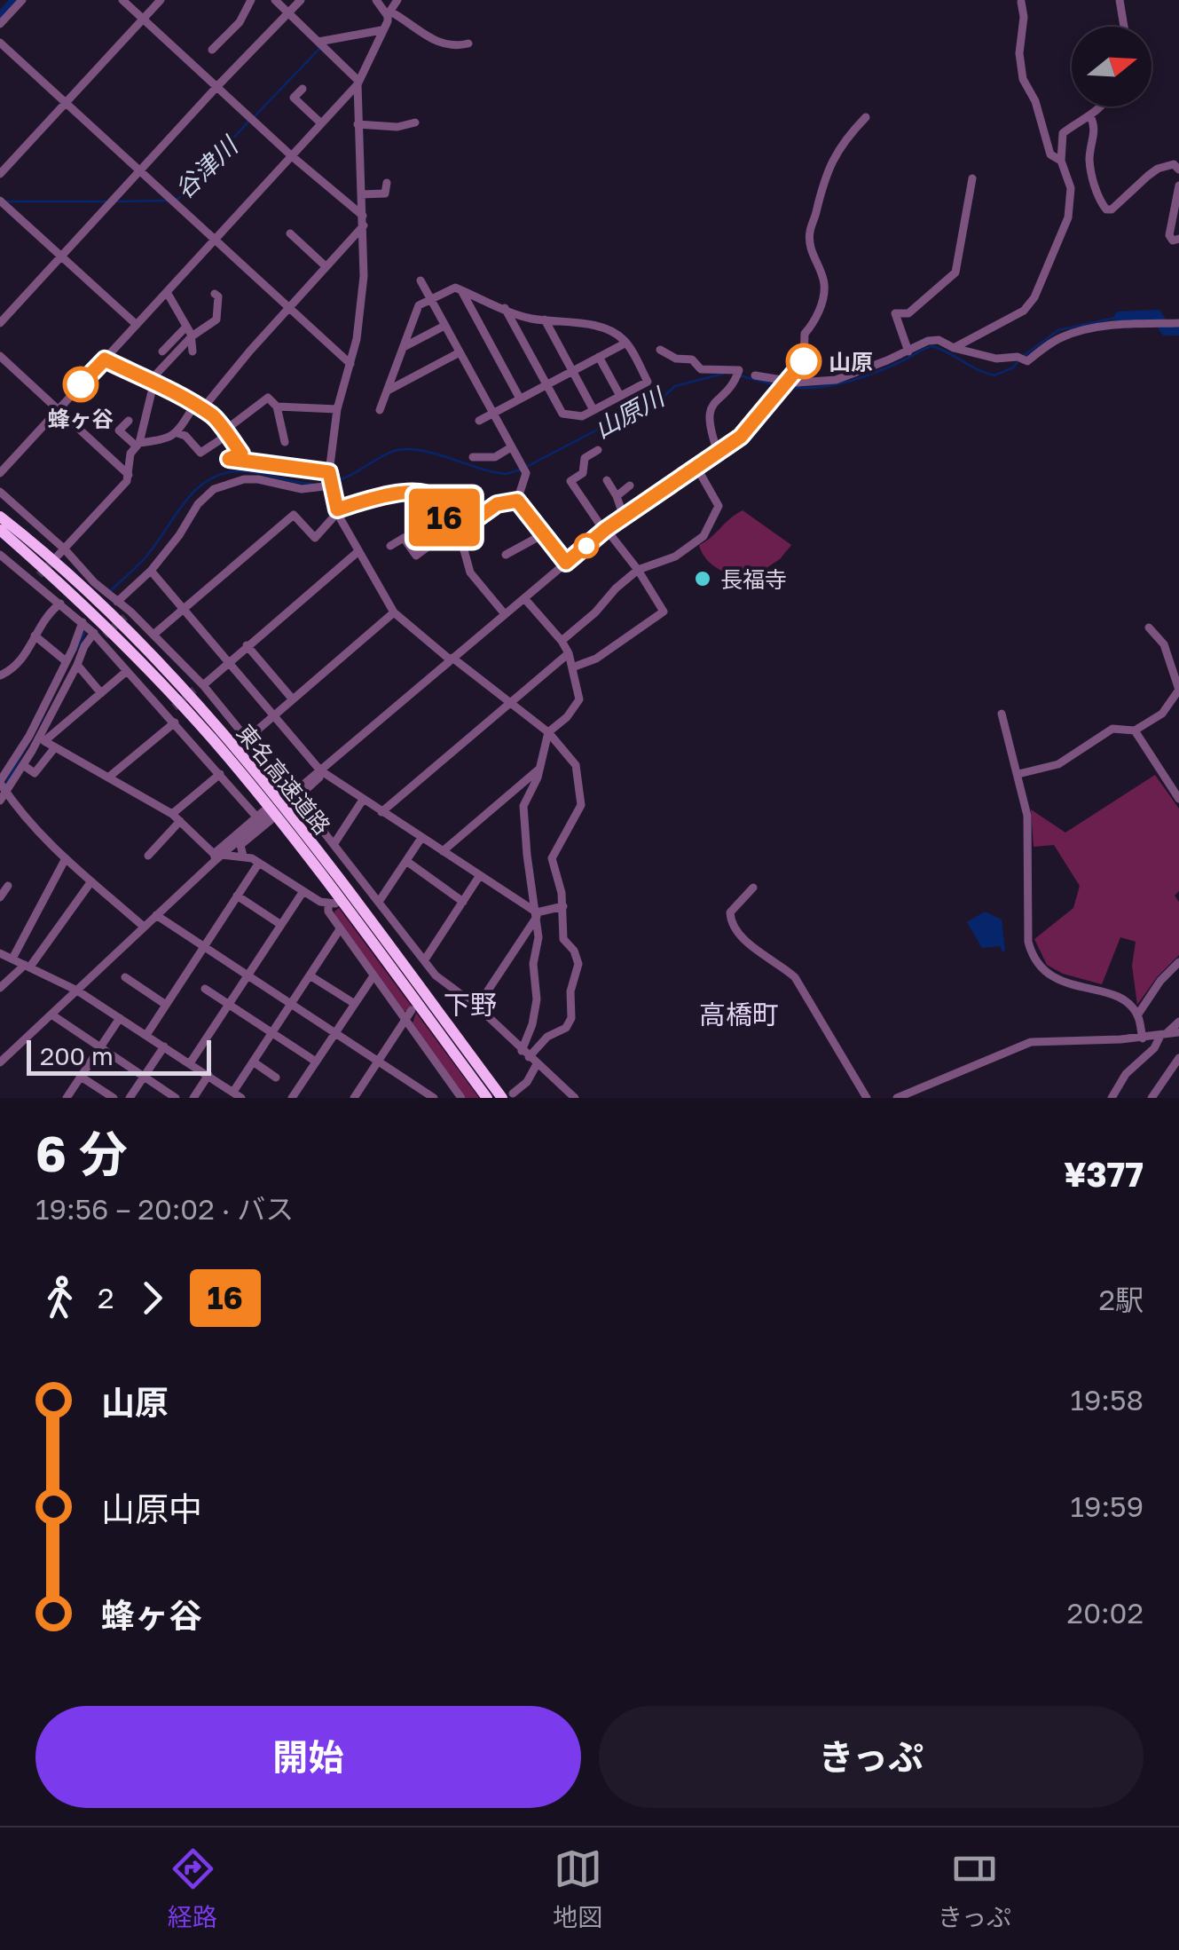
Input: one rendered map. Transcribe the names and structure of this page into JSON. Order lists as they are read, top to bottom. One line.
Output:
{"streets":{"highway":["東名高速道路"]},"districts":["下野","高橋町"],"water":["谷津川","山原川"],"places":["山原","蜂ヶ谷","長福寺"],"lines":["bus line 16"],"scale_bar":"200 m","north":"right","page":{"on_map":"16","scale":"200 m","heading":["6 分","19:56 – 20:02 · バス","¥377"],"legs":["2","16","2駅"],"list":[{"name":"山原","value":"19:58"},{"name":"山原中","value":"19:59"},{"name":"蜂ヶ谷","value":"20:02"}],"buttons":["開始","きっぷ"],"tabs":["経路","地図","きっぷ"]}}
